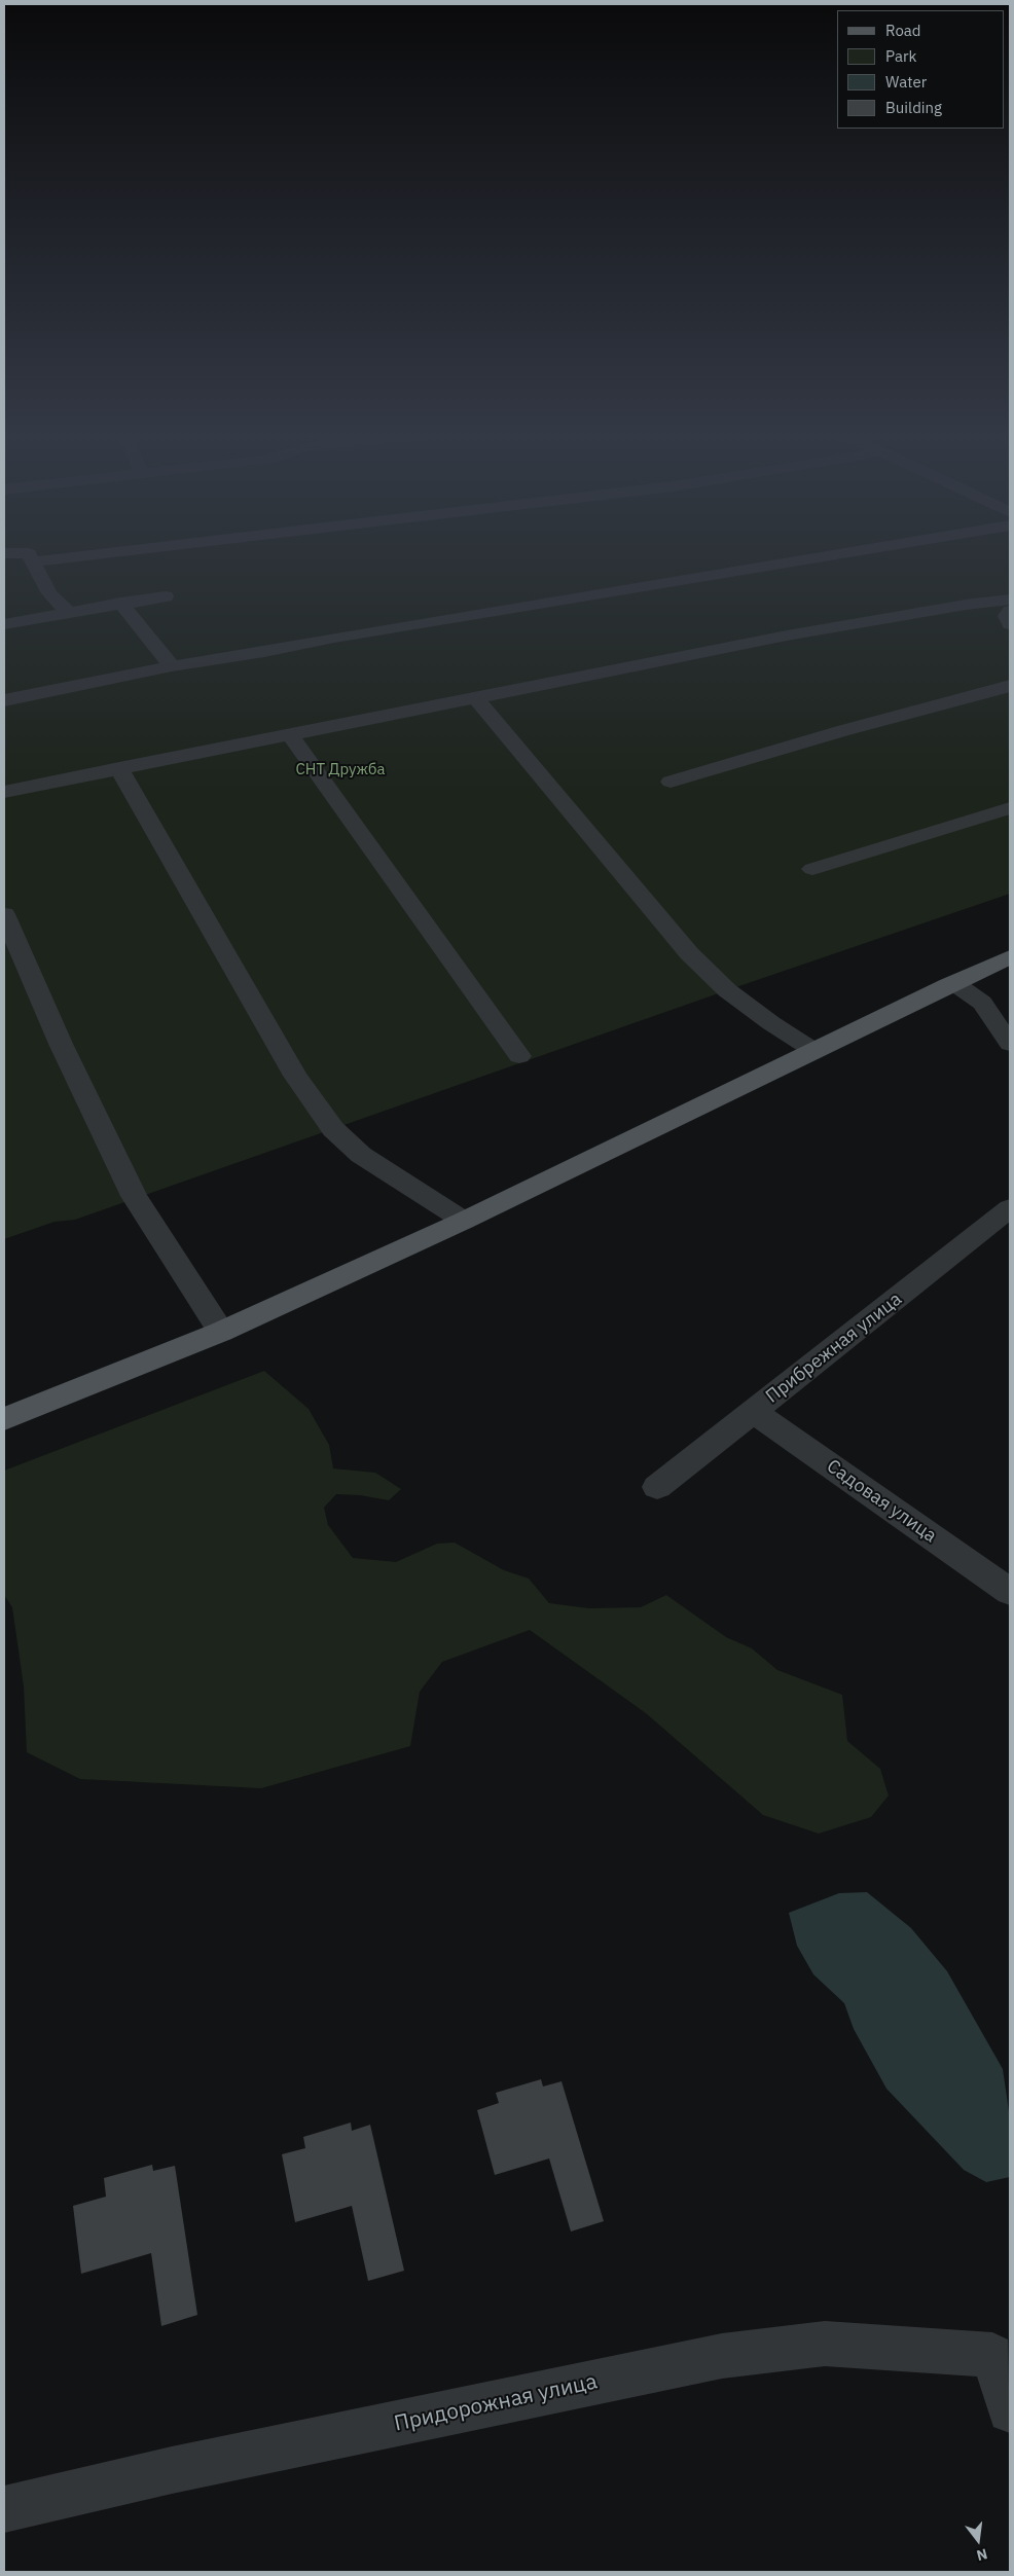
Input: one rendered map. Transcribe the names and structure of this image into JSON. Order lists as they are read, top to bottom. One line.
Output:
{"streets":{"street":["Прибрежная улица","Садовая улица","Придорожная улица"]},"crossings":[["Прибрежная улица","Садовая улица"]],"parks":["СНТ Дружба"],"legend":["Road","Park","Water","Building"],"north":"bottom"}
